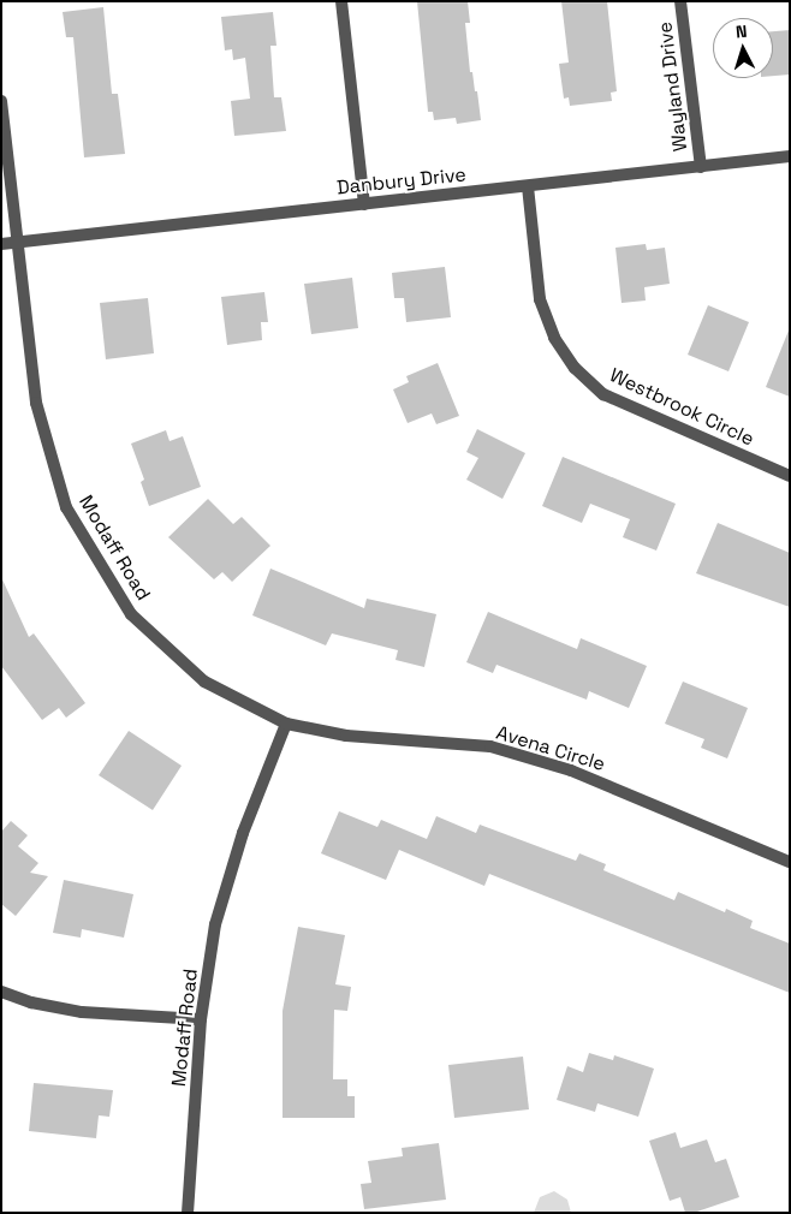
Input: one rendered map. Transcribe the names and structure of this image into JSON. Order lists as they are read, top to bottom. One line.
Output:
{"streets":{"street":["Wayland Drive","Danbury Drive","Westbrook Circle","Modaff Road","Avena Circle"]},"crossings":[["Wayland Drive","Danbury Drive"],["Danbury Drive","Westbrook Circle"],["Danbury Drive","Modaff Road"],["Modaff Road","Avena Circle"]],"north":"top"}
